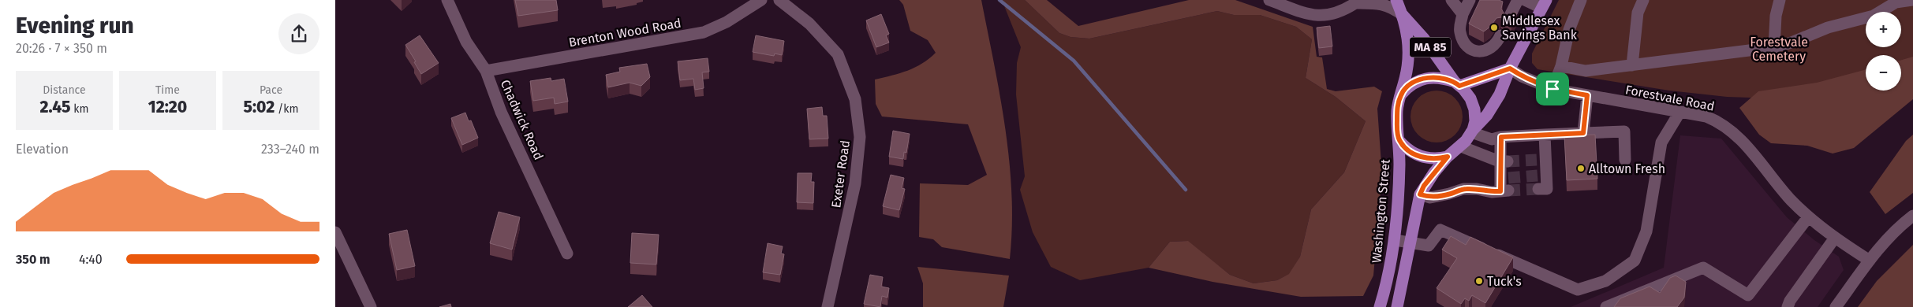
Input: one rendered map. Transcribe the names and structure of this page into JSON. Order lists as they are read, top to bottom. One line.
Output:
{"streets":{"main road":["MA 85","Washington Street"],"street":["Brenton Wood Road","Forestvale Road","Chadwick Road","Exeter Road"]},"crossings":[["Brenton Wood Road","Chadwick Road"]],"parks":["Forestvale Cemetery"],"places":["Middlesex Savings Bank","Alltown Fresh","Tuck's"],"page":{"heading":["Evening run","20:26 · 7 × 350 m"],"map_buttons":["+","−"],"stats":[["Distance","2.45 km"],["Time","12:20"],["Pace","5:02 /km"]],"chart":["Elevation","233–240 m"],"list":[{"name":"350 m","note":"4:40"}]}}
